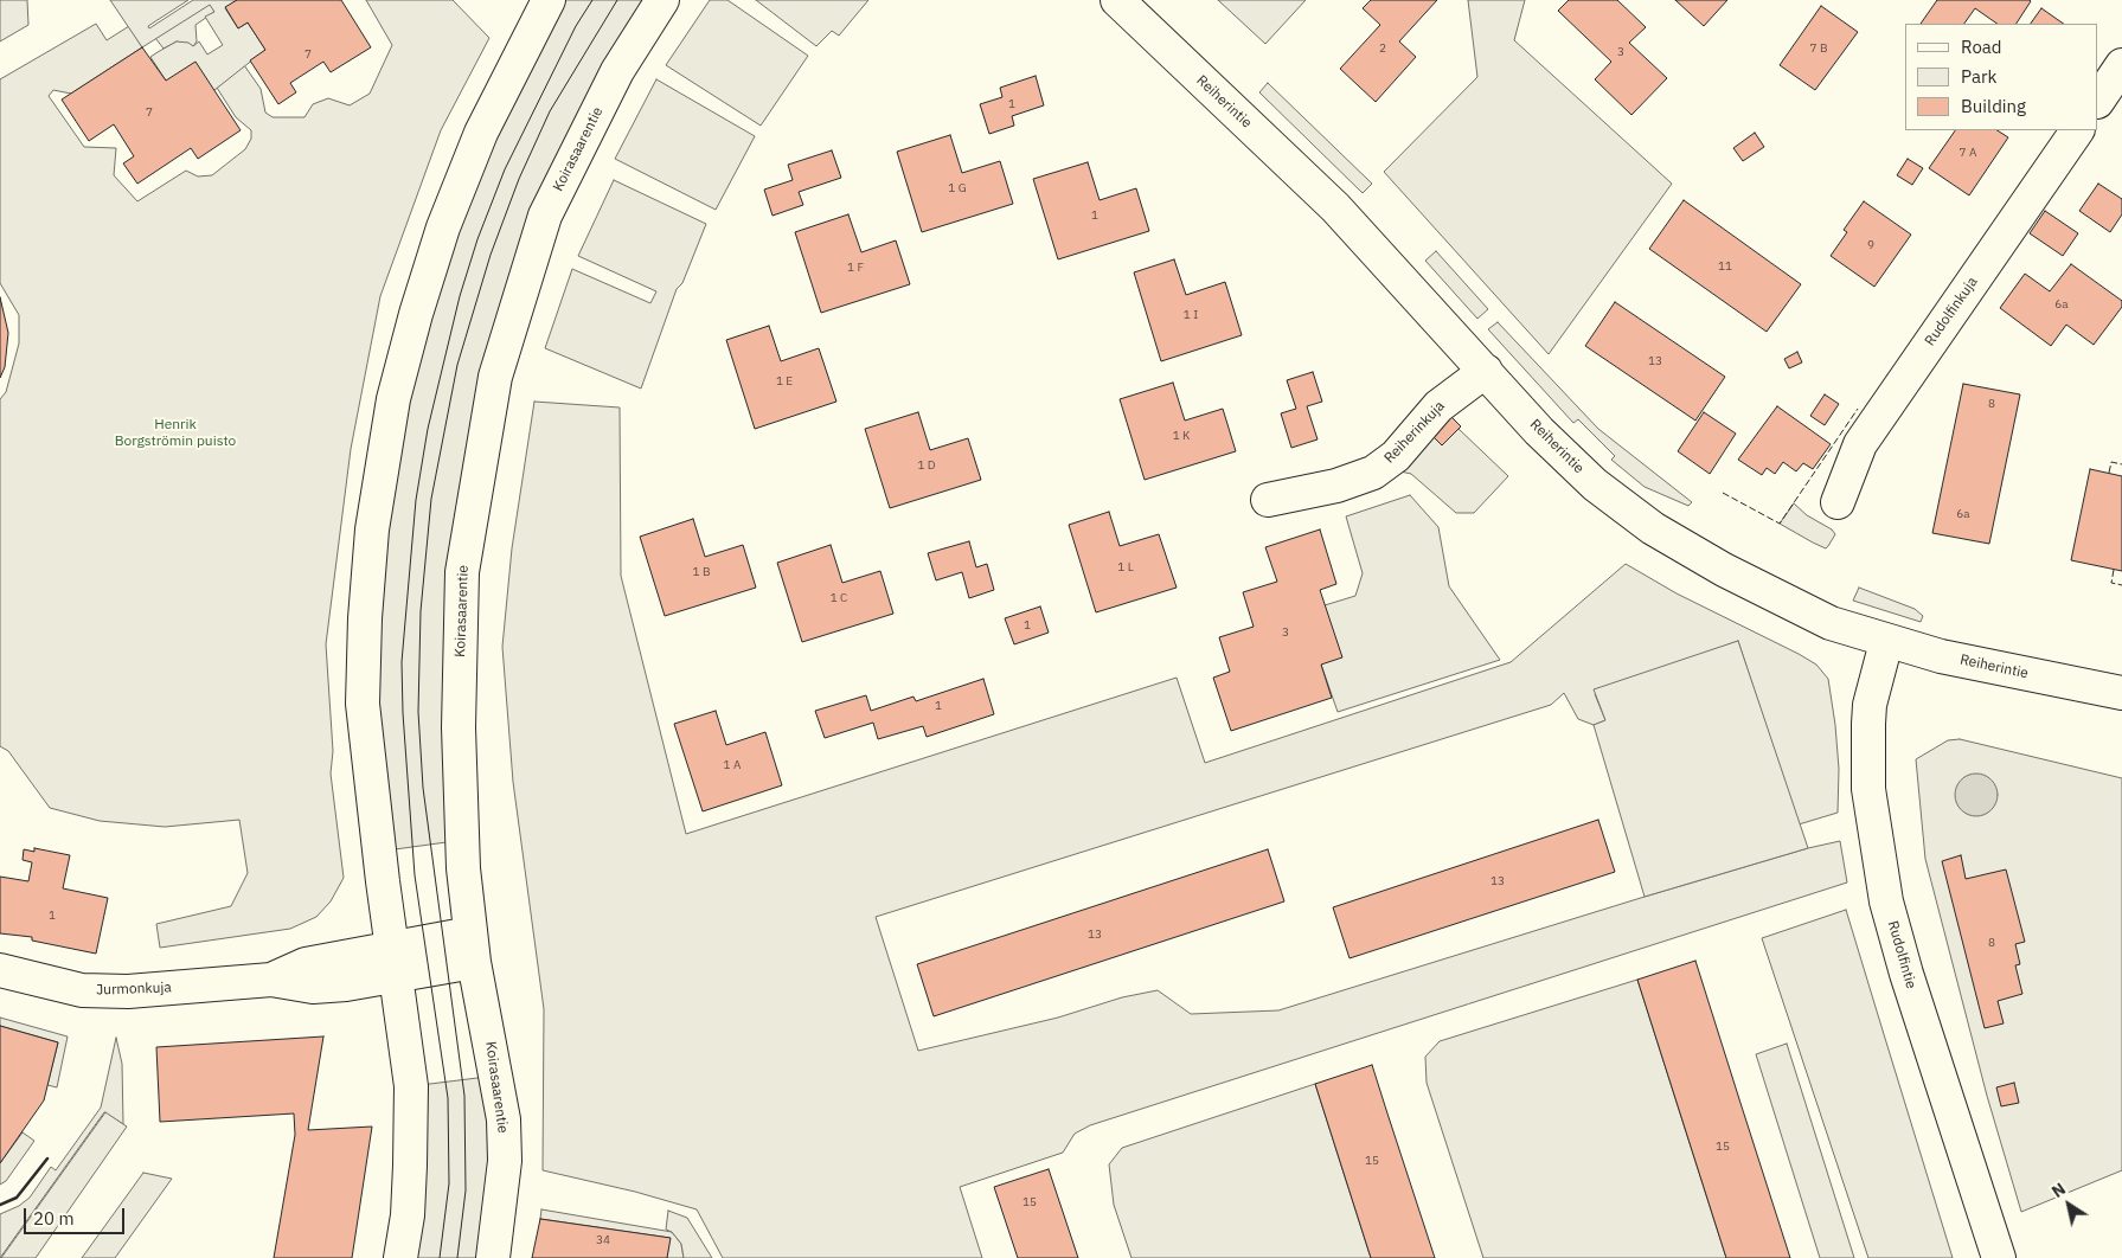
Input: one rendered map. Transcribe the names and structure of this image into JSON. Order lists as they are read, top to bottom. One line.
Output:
{"streets":{"street":["Reiherintie","Koirasaarentie","Rudolfinkuja","Reiherinkuja","Rudolfintie","Jurmonkuja"]},"crossings":[["Reiherintie","Reiherinkuja"],["Reiherintie","Rudolfintie"],["Koirasaarentie","Jurmonkuja"]],"parks":["Henrik Borgströmin puisto"],"house_numbers":["2","7 B","3","7","1","7","7 A","1 G","1","9","11","1 F","6a","1 I","13","1 E","8","1 K","1 D","6a","1 L","1 B","1 C","1","3","1","1 A","13","1","13","8","15","15","15","34"],"legend":["Road","Park","Building"],"scale_bar":"20 m","north":"top left"}
